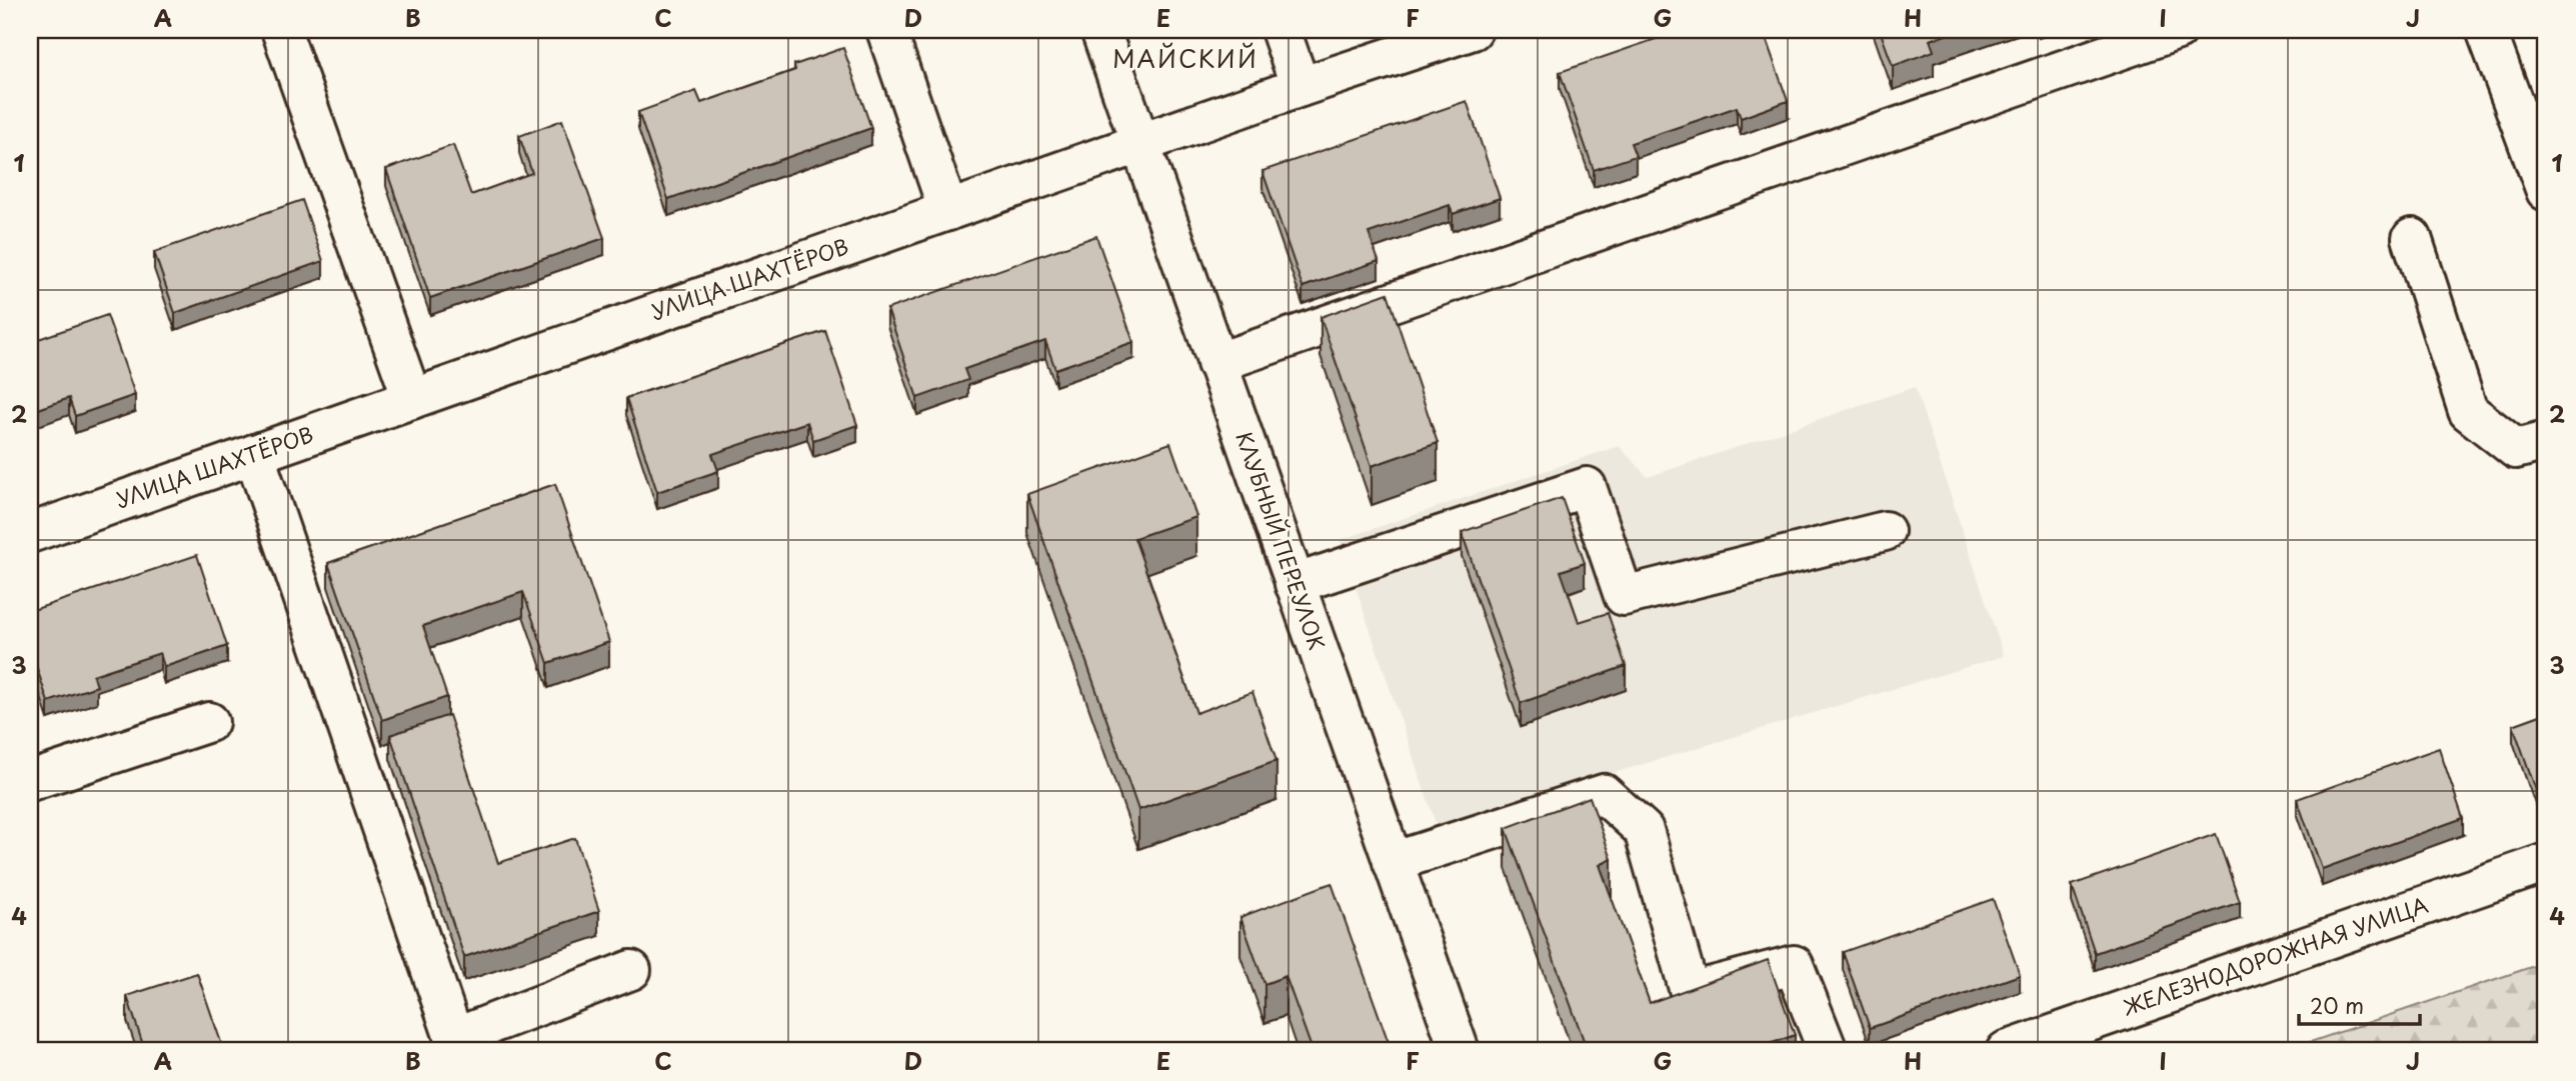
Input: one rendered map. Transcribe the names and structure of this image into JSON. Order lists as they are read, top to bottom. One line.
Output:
{"streets":{"street":["УЛИЦА ШАХТЁРОВ","КЛУБНЫЙ ПЕРЕУЛОК","ЖЕЛЕЗНОДОРОЖНАЯ УЛИЦА"]},"crossings":[["УЛИЦА ШАХТЁРОВ","КЛУБНЫЙ ПЕРЕУЛОК"]],"districts":["МАЙСКИЙ"],"scale_bar":"20 m","grid":{"columns":["A","B","C","D","E","F","G","H","I","J"],"rows":["1","2","3","4"]}}
